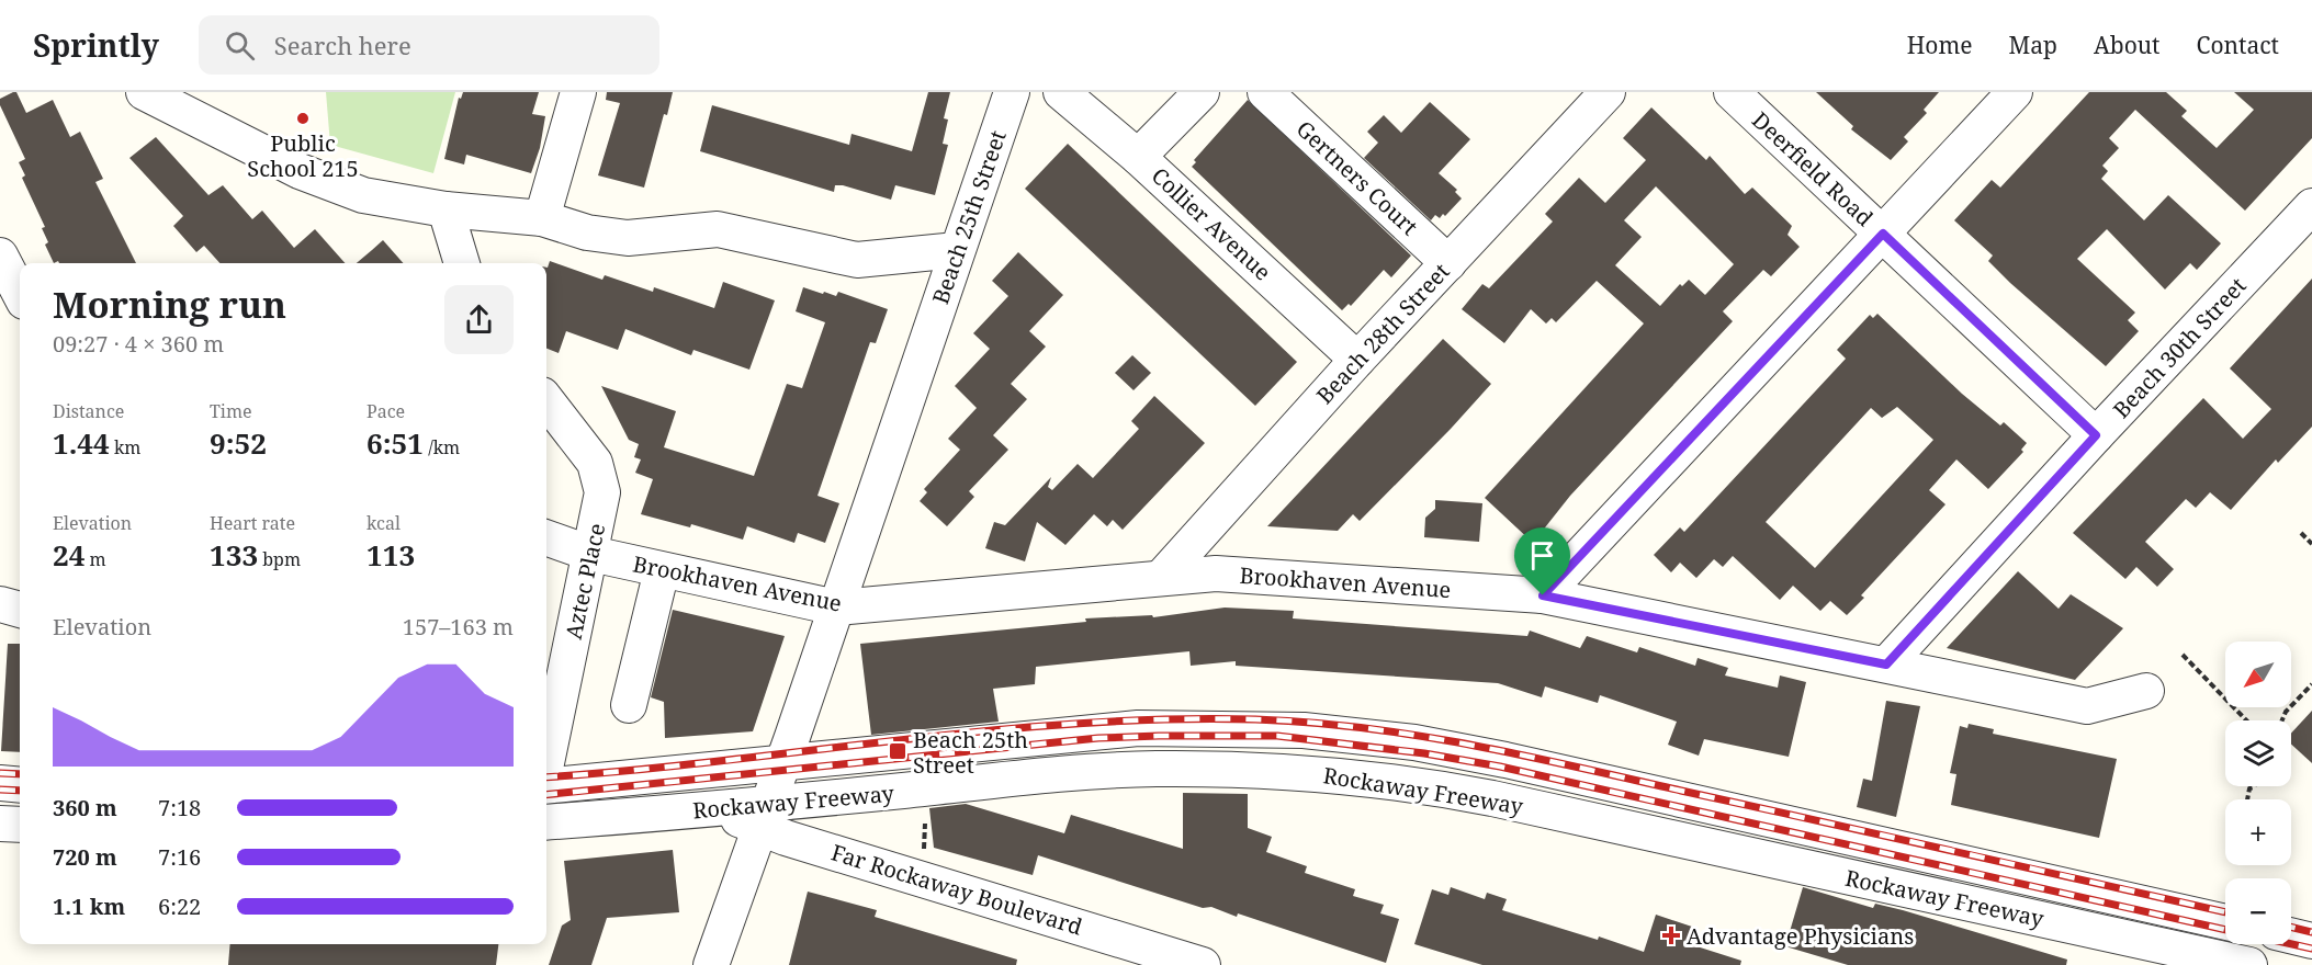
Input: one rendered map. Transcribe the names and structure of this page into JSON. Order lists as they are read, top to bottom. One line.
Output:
{"streets":{"street":["Deerfield Road","Gertners Court","Beach 25th Street","Collier Avenue","Beach 28th Street","Beach 30th Street","Aztec Place","Brookhaven Avenue","Rockaway Freeway","Far Rockaway Boulevard"]},"crossings":[["Deerfield Road","Beach 30th Street"],["Gertners Court","Beach 28th Street"],["Beach 25th Street","Brookhaven Avenue"],["Beach 25th Street","Rockaway Freeway"],["Beach 25th Street","Far Rockaway Boulevard"],["Collier Avenue","Beach 28th Street"],["Beach 28th Street","Brookhaven Avenue"],["Beach 30th Street","Brookhaven Avenue"],["Aztec Place","Brookhaven Avenue"],["Rockaway Freeway","Far Rockaway Boulevard"]],"places":{"other":["Public School 215"],"transit":["Beach 25th Street"],"health":["Advantage Physicians"]},"north":"bottom left","page":{"header":"Sprintly","search":"Search here","nav":["Home","Map","About","Contact"],"heading":["Morning run","09:27 · 4 × 360 m"],"stats":[["Distance","1.44 km"],["Time","9:52"],["Pace","6:51 /km"],["Elevation","24 m"],["Heart rate","133 bpm"],["kcal","113"]],"chart":["Elevation","157–163 m"],"map_buttons":["+","−"],"list":[{"name":"360 m","note":"7:18"},{"name":"720 m","note":"7:16"},{"name":"1.1 km","note":"6:22"}]}}
